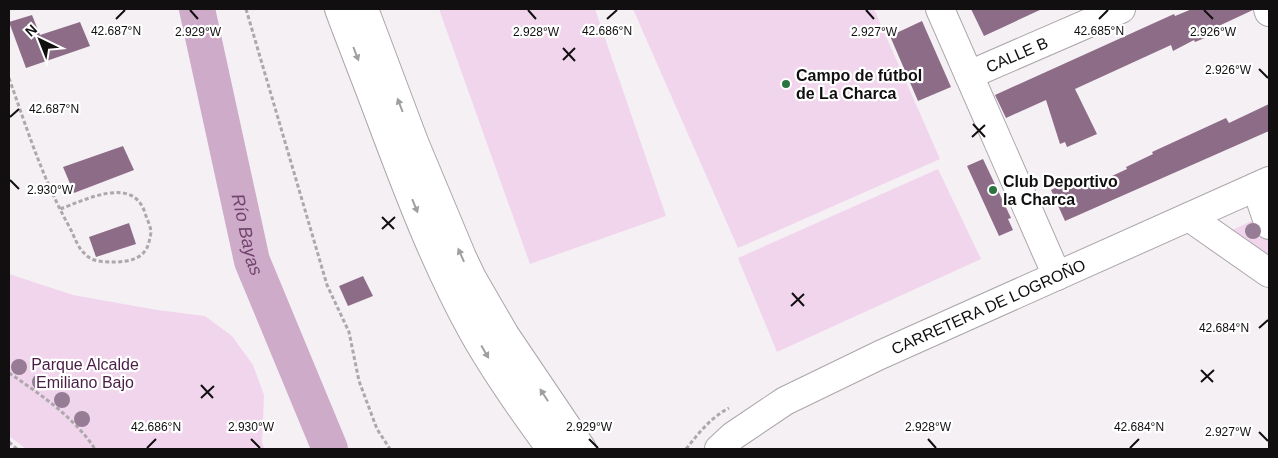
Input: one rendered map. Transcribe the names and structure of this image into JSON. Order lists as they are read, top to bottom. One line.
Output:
{"streets":{"street":["CALLE B","CARRETERA DE LOGROÑO"]},"water":["Río Bayas"],"parks":["Parque Alcalde Emiliano Bajo"],"places":["Campo de fútbol de La Charca","Club Deportivo la Charca"],"north":"top left","coordinates":["42.685°N","42.687°N","42.686°N","2.929°W","2.928°W","2.927°W","2.926°W","2.930°W","42.684°N"]}
